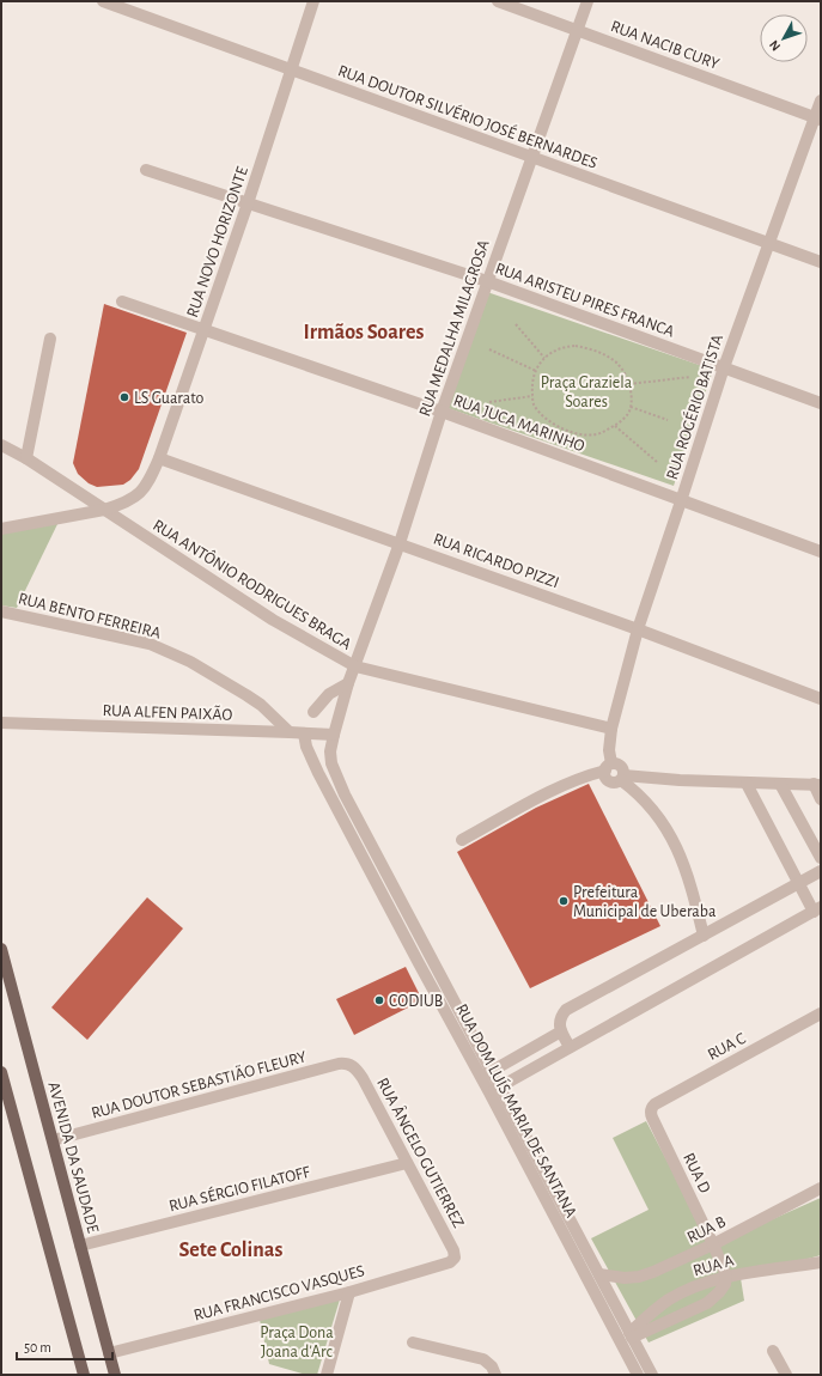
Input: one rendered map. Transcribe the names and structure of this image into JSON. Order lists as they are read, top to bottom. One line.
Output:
{"streets":{"main road":["AVENIDA DA SAUDADE"],"street":["RUA NACIB CURY","RUA DOUTOR SILVÉRIO JOSÉ BERNARDES","RUA NOVO HORIZONTE","RUA ARISTEU PIRES FRANCA","RUA MEDALHA MILAGROSA","RUA ROGÉRIO BATISTA","RUA JUCA MARINHO","RUA RICARDO PIZZI","RUA ANTÔNIO RODRIGUES BRAGA","RUA BENTO FERREIRA","RUA ALFEN PAIXÃO","RUA C","RUA DOUTOR SEBASTIÃO FLEURY","RUA DOM LUÍS MARIA DE SANTANA","RUA ÂNGELO GUTIERREZ","RUA D","RUA SÉRGIO FILATOFF","RUA B","RUA A","RUA FRANCISCO VASQUES"]},"crossings":[["RUA NACIB CURY","RUA MEDALHA MILAGROSA"],["RUA NACIB CURY","RUA ROGÉRIO BATISTA"],["RUA DOUTOR SILVÉRIO JOSÉ BERNARDES","RUA NOVO HORIZONTE"],["RUA DOUTOR SILVÉRIO JOSÉ BERNARDES","RUA MEDALHA MILAGROSA"],["RUA DOUTOR SILVÉRIO JOSÉ BERNARDES","RUA ROGÉRIO BATISTA"],["RUA NOVO HORIZONTE","RUA ARISTEU PIRES FRANCA"],["RUA NOVO HORIZONTE","RUA JUCA MARINHO"],["RUA NOVO HORIZONTE","RUA RICARDO PIZZI"],["RUA NOVO HORIZONTE","RUA ANTÔNIO RODRIGUES BRAGA"],["RUA ARISTEU PIRES FRANCA","RUA MEDALHA MILAGROSA"],["RUA ARISTEU PIRES FRANCA","RUA ROGÉRIO BATISTA"],["RUA MEDALHA MILAGROSA","RUA JUCA MARINHO"],["RUA MEDALHA MILAGROSA","RUA RICARDO PIZZI"],["RUA MEDALHA MILAGROSA","RUA ANTÔNIO RODRIGUES BRAGA"],["RUA MEDALHA MILAGROSA","RUA DOM LUÍS MARIA DE SANTANA"],["RUA ROGÉRIO BATISTA","RUA JUCA MARINHO"],["RUA ROGÉRIO BATISTA","RUA RICARDO PIZZI"],["RUA ROGÉRIO BATISTA","RUA ANTÔNIO RODRIGUES BRAGA"],["RUA BENTO FERREIRA","RUA ALFEN PAIXÃO"],["RUA ALFEN PAIXÃO","RUA DOM LUÍS MARIA DE SANTANA"],["RUA C","RUA D"],["RUA DOUTOR SEBASTIÃO FLEURY","RUA ÂNGELO GUTIERREZ"],["RUA DOUTOR SEBASTIÃO FLEURY","AVENIDA DA SAUDADE"],["RUA DOM LUÍS MARIA DE SANTANA","RUA B"],["RUA DOM LUÍS MARIA DE SANTANA","RUA A"],["RUA ÂNGELO GUTIERREZ","RUA SÉRGIO FILATOFF"],["RUA ÂNGELO GUTIERREZ","RUA FRANCISCO VASQUES"],["AVENIDA DA SAUDADE","RUA SÉRGIO FILATOFF"],["AVENIDA DA SAUDADE","RUA FRANCISCO VASQUES"],["RUA D","RUA B"],["RUA D","RUA A"]],"districts":["Irmãos Soares","Sete Colinas"],"parks":["Praça Graziela Soares","Praça Dona Joana d'Arc"],"places":["LS Guarato","Prefeitura Municipal de Uberaba","CODIUB"],"scale_bar":"50 m","north":"bottom left"}
